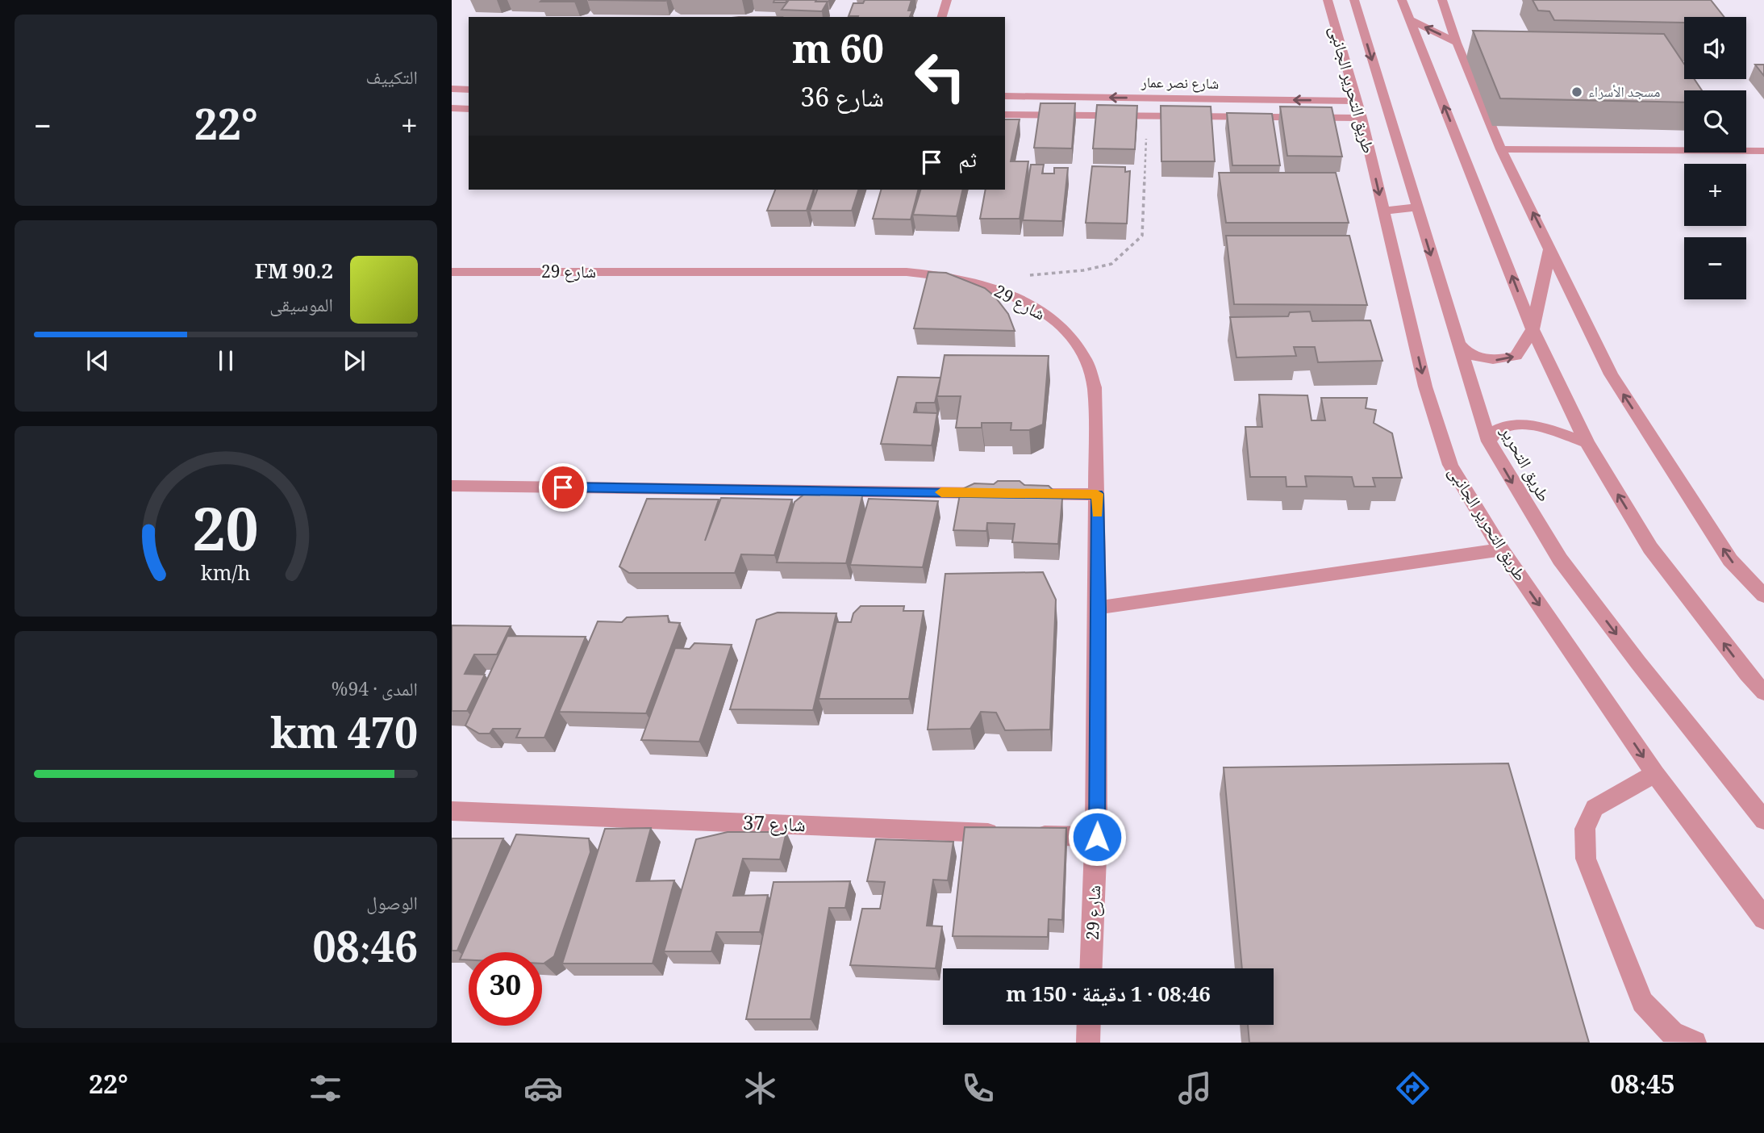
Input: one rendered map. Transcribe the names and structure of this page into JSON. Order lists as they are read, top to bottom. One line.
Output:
{"streets":{"street":["شارع نصر عمار","طريق التحرير الجانبى","شارع 29","طريق التحرير","شارع 37"]},"crossings":[["شارع نصر عمار","طريق التحرير الجانبى"],["طريق التحرير الجانبى","طريق التحرير"]],"places":["مسجد الأسراء"],"page":{"tile":["التكييف",["المدى · 94%","470 km"],["الوصول","08:46"]],"map_buttons":["+","−"],"turn":["60 m","شارع 36"],"heat":["−","22°","+"],"then":"ثم","song":["90.2 FM","الموسيقى"],"limit":"30","trip":"08:46 · 1 دقيقة · 150 m","tabs":["08:45","22°"],"gauge":["20","km/h"]}}
